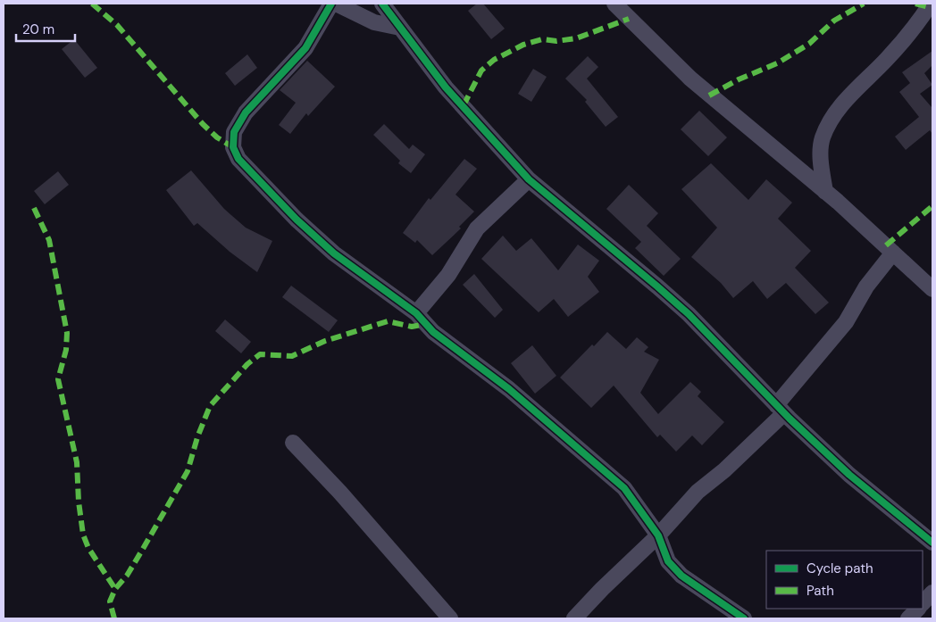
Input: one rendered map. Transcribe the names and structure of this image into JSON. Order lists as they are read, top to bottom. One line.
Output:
{"legend":["Cycle path","Path"],"scale_bar":"20 m"}
